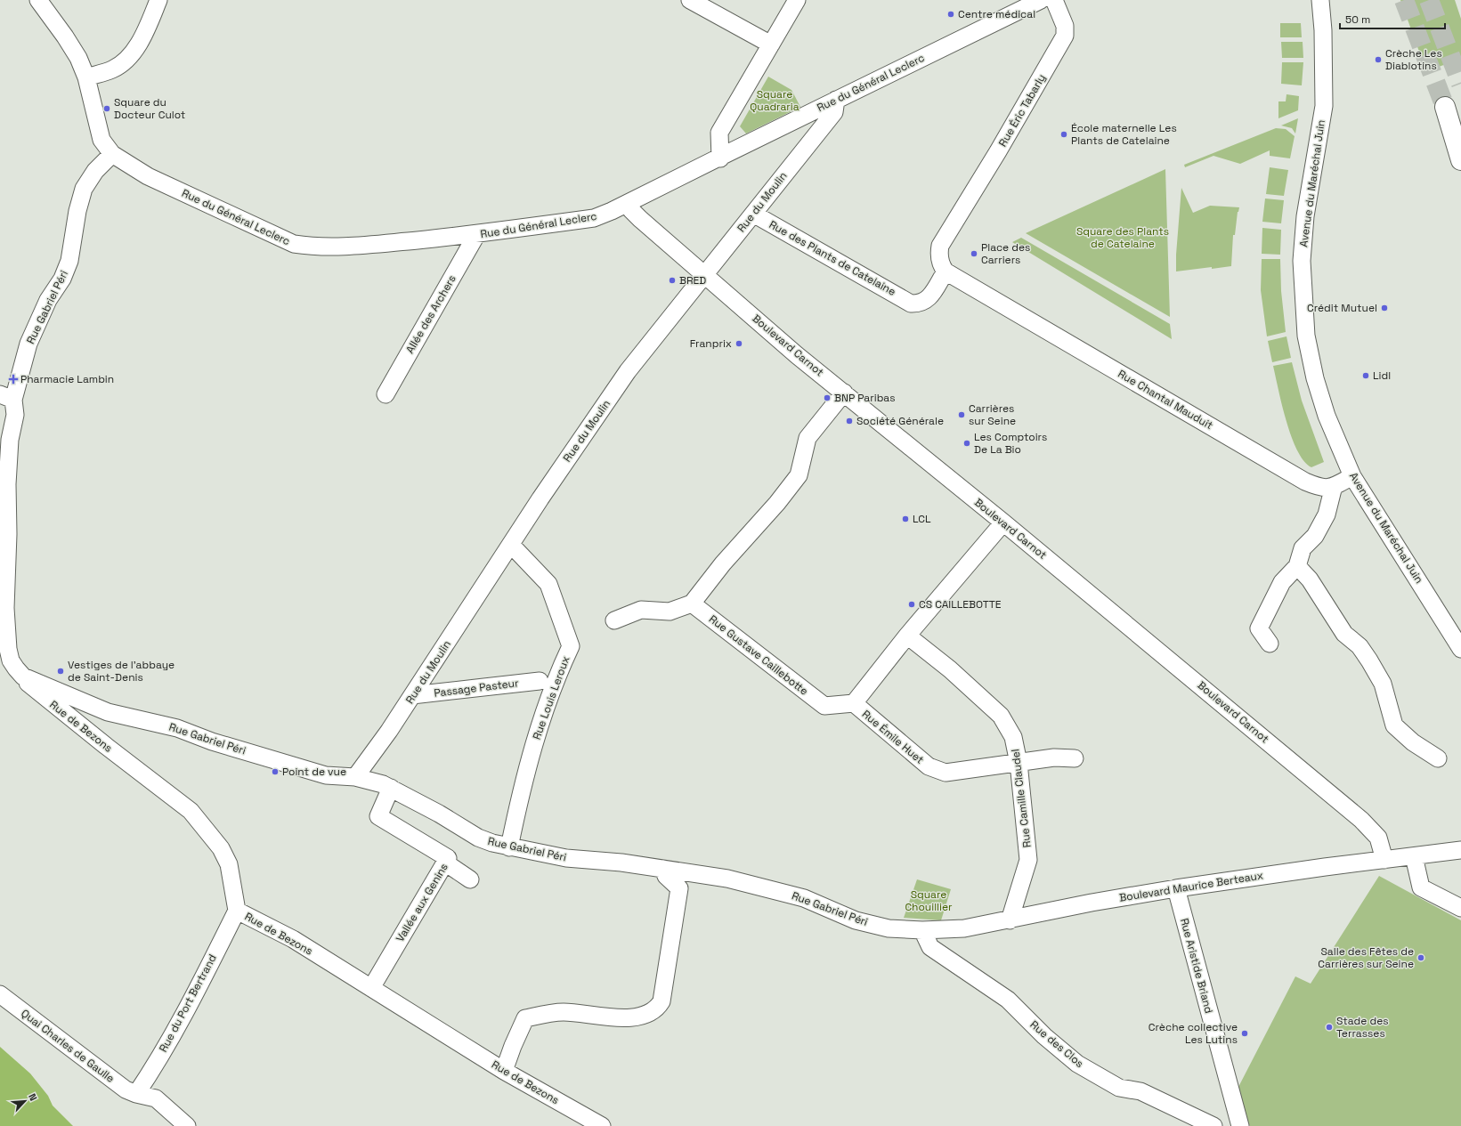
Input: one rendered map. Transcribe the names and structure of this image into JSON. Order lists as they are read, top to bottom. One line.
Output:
{"streets":{"street":["Rue du Général Leclerc","Rue Éric Tabarly","Avenue du Maréchal Juin","Rue du Moulin","Rue des Plants de Catelaine","Rue Gabriel Péri","Allée des Archers","Boulevard Carnot","Rue Chantal Mauduit","Rue Gustave Caillebotte","Passage Pasteur","Rue Louis Leroux","Rue de Bezons","Rue Émile Huet","Rue Camille Claudel","Boulevard Maurice Berteaux","Vallée aux Genins","Rue Aristide Briand","Rue du Port Bertrand","Rue des Clos","Quai Charles de Gaulle"]},"crossings":[["Rue du Général Leclerc","Rue du Moulin"],["Rue du Général Leclerc","Rue Gabriel Péri"],["Rue du Général Leclerc","Allée des Archers"],["Rue du Général Leclerc","Boulevard Carnot"],["Rue Éric Tabarly","Rue des Plants de Catelaine"],["Rue Éric Tabarly","Rue Chantal Mauduit"],["Avenue du Maréchal Juin","Rue Chantal Mauduit"],["Rue du Moulin","Rue des Plants de Catelaine"],["Rue du Moulin","Rue Gabriel Péri"],["Rue du Moulin","Boulevard Carnot"],["Rue du Moulin","Passage Pasteur"],["Rue du Moulin","Rue Louis Leroux"],["Rue des Plants de Catelaine","Rue Chantal Mauduit"],["Rue Gabriel Péri","Rue Louis Leroux"],["Rue Gabriel Péri","Rue de Bezons"],["Rue Gabriel Péri","Boulevard Maurice Berteaux"],["Rue Gabriel Péri","Vallée aux Genins"],["Rue Gabriel Péri","Rue des Clos"],["Boulevard Carnot","Boulevard Maurice Berteaux"],["Rue Gustave Caillebotte","Rue Émile Huet"],["Rue de Bezons","Vallée aux Genins"],["Rue de Bezons","Rue du Port Bertrand"],["Rue Émile Huet","Rue Camille Claudel"],["Rue Camille Claudel","Boulevard Maurice Berteaux"],["Boulevard Maurice Berteaux","Rue Aristide Briand"],["Boulevard Maurice Berteaux","Rue des Clos"],["Rue du Port Bertrand","Quai Charles de Gaulle"]],"parks":["Square Quadraria","Square des Plants de Catelaine","Square Chouillier"],"places":{"other":["Centre médical","Crèche Les Diablotins","Square du Docteur Culot","École maternelle Les Plants de Catelaine","Place des Carriers","BRED","Crédit Mutuel","Franprix","Lidl","BNP Paribas","Carrières sur Seine","Société Générale","Les Comptoirs De La Bio","LCL","CS CAILLEBOTTE","Vestiges de l'abbaye de Saint-Denis","Point de vue","Salle des Fêtes de Carrières sur Seine","Stade des Terrasses","Crèche collective Les Lutins"],"health":["Pharmacie Lambin"]},"scale_bar":"50 m","north":"top right"}
